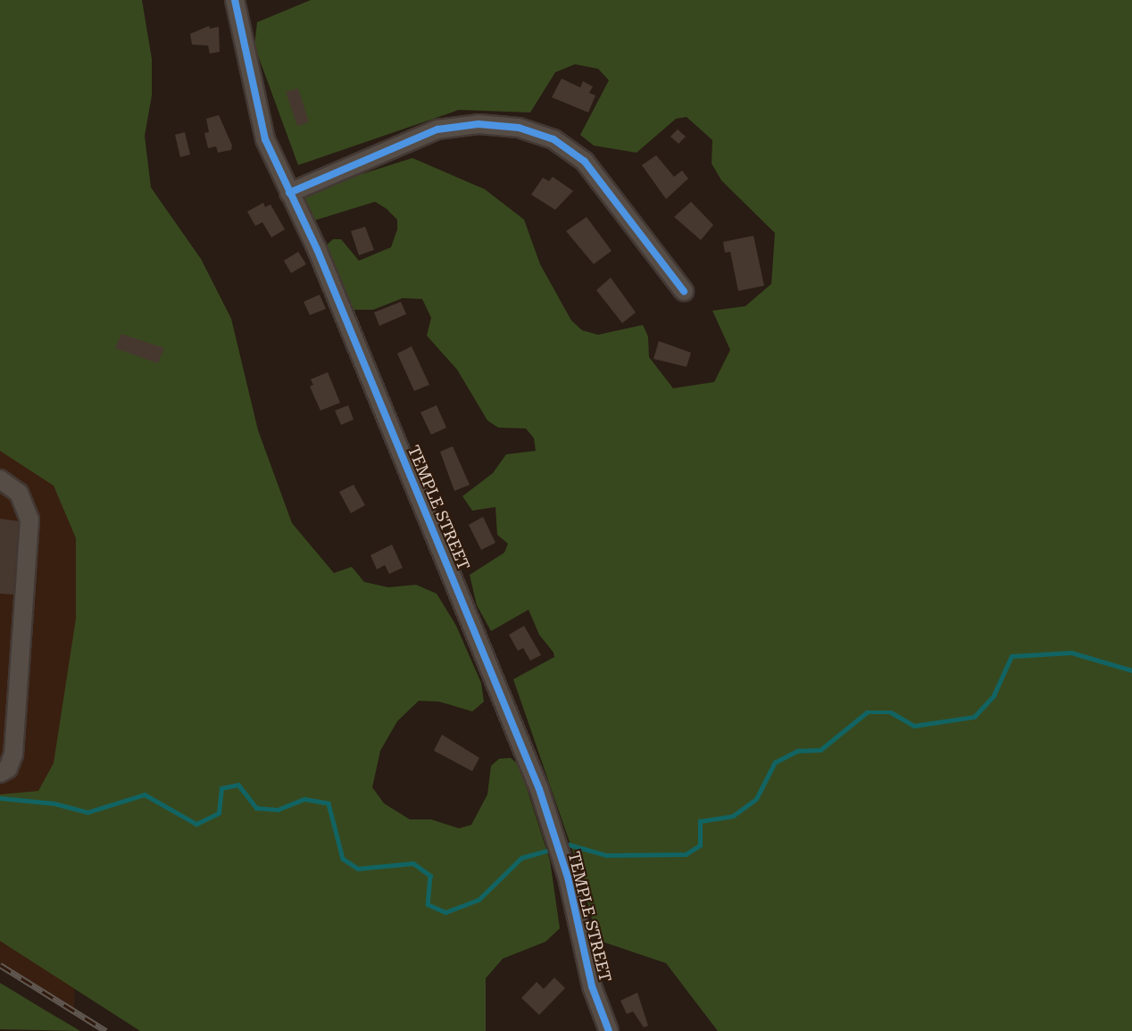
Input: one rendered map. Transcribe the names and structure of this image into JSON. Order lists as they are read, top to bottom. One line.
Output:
{"streets":{"street":["TEMPLE STREET"]}}
